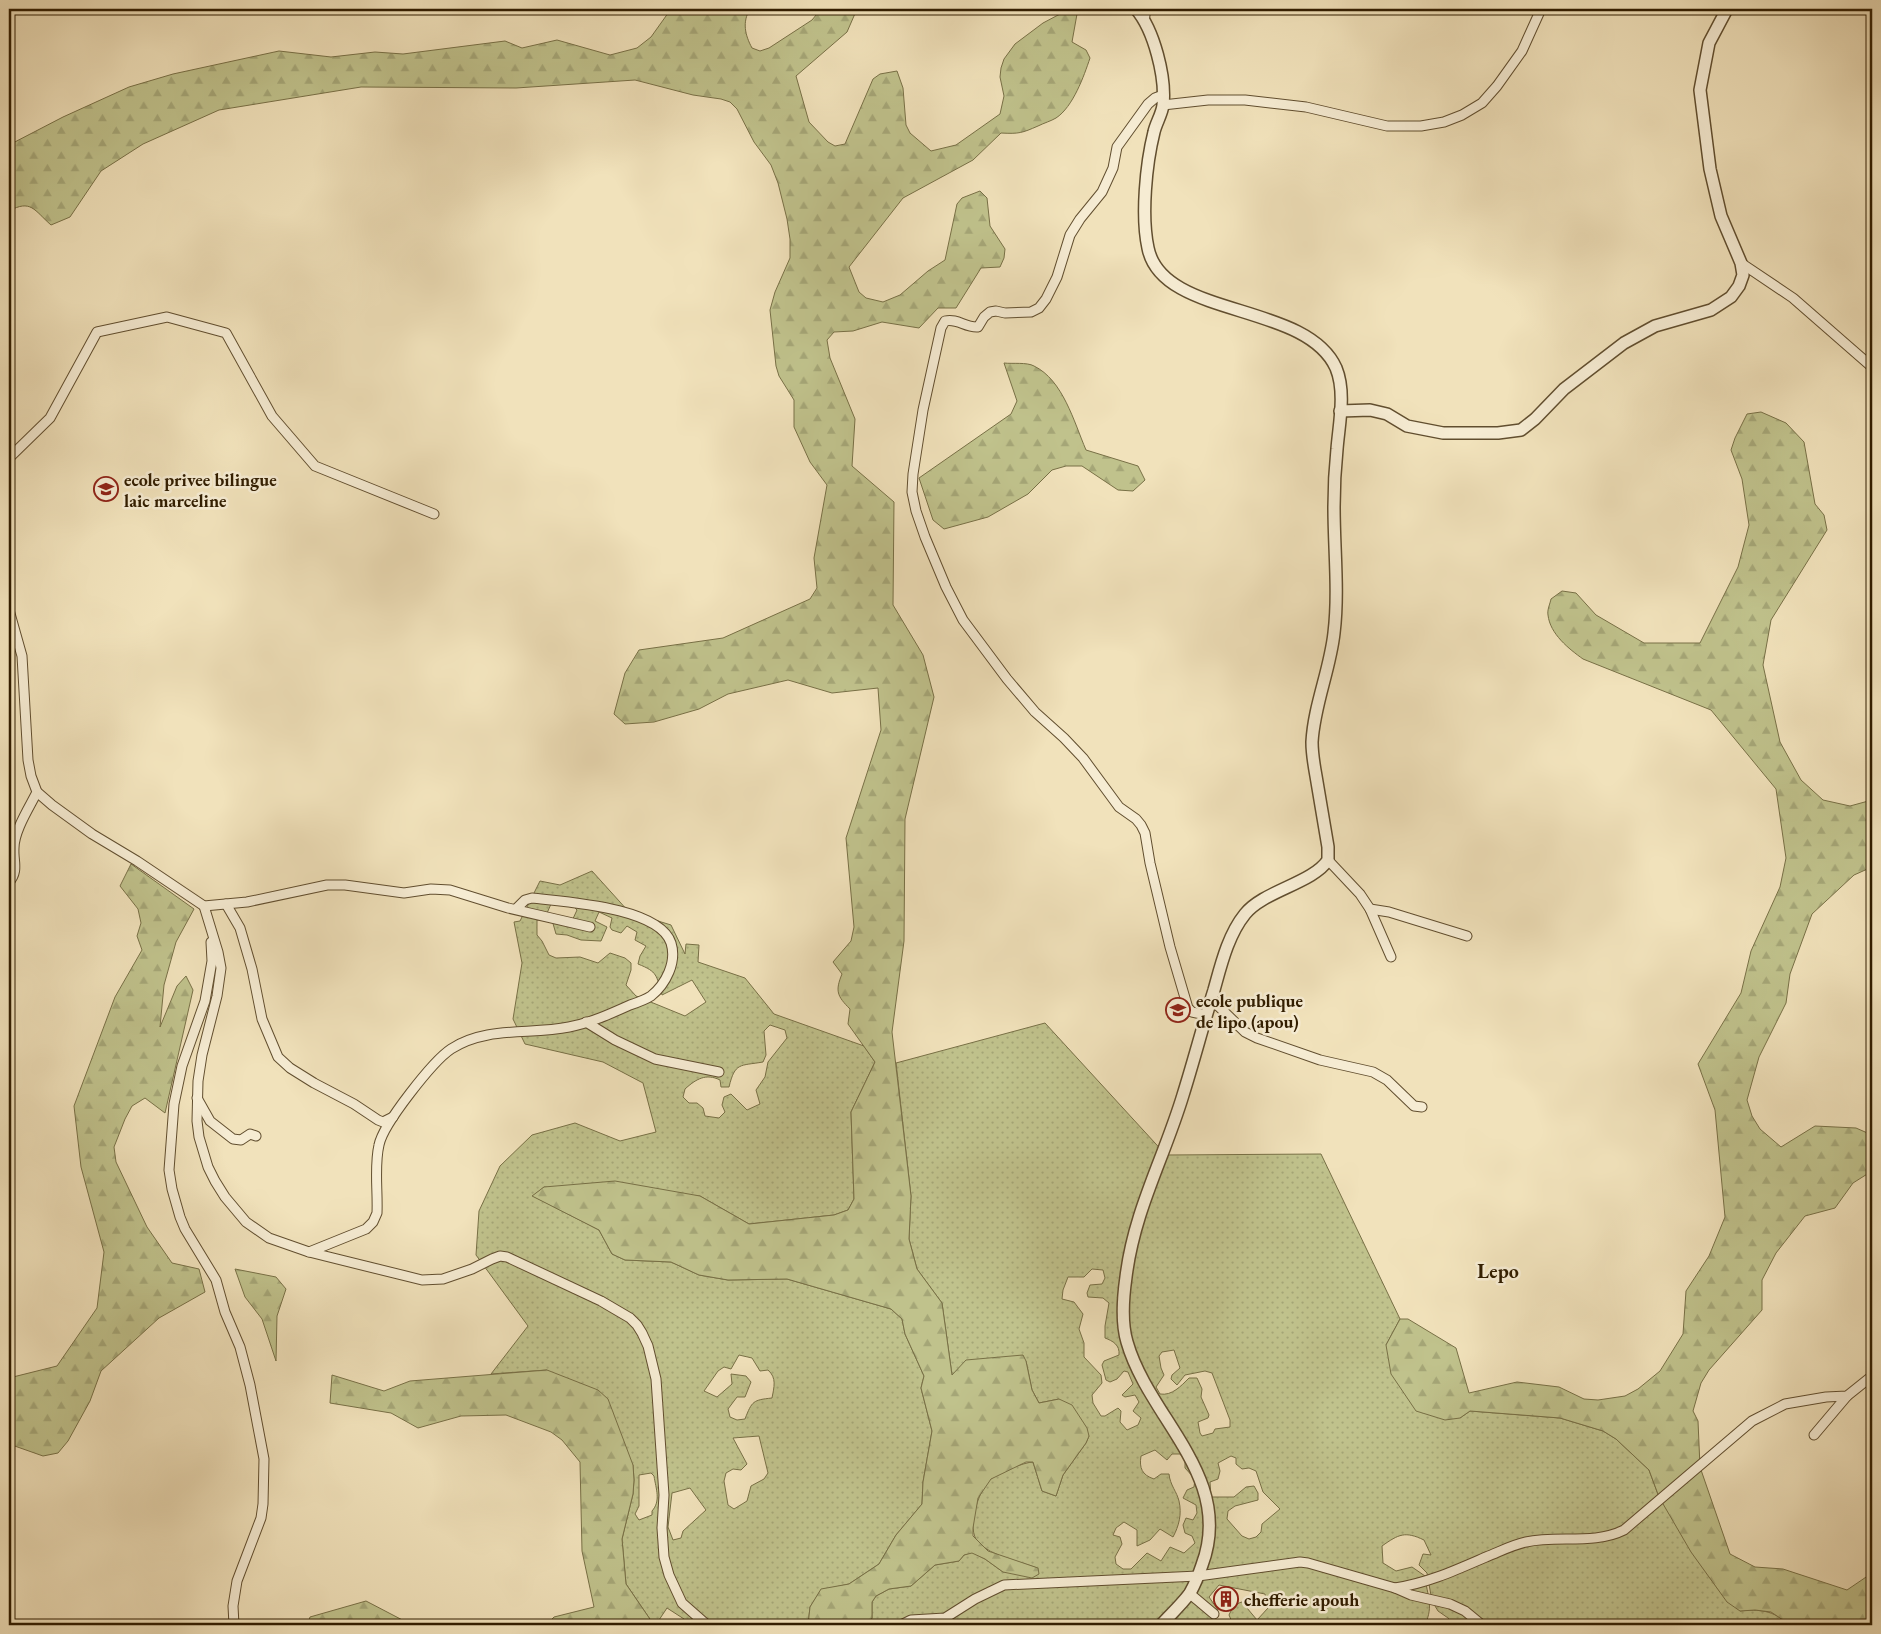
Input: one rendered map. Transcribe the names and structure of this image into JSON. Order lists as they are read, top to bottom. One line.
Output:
{"districts":["Lepo"],"places":{"school or university":["ecole privee bilingue laic marceline","ecole publique de lipo (apou)"],"building":["chefferie apouh"]}}
